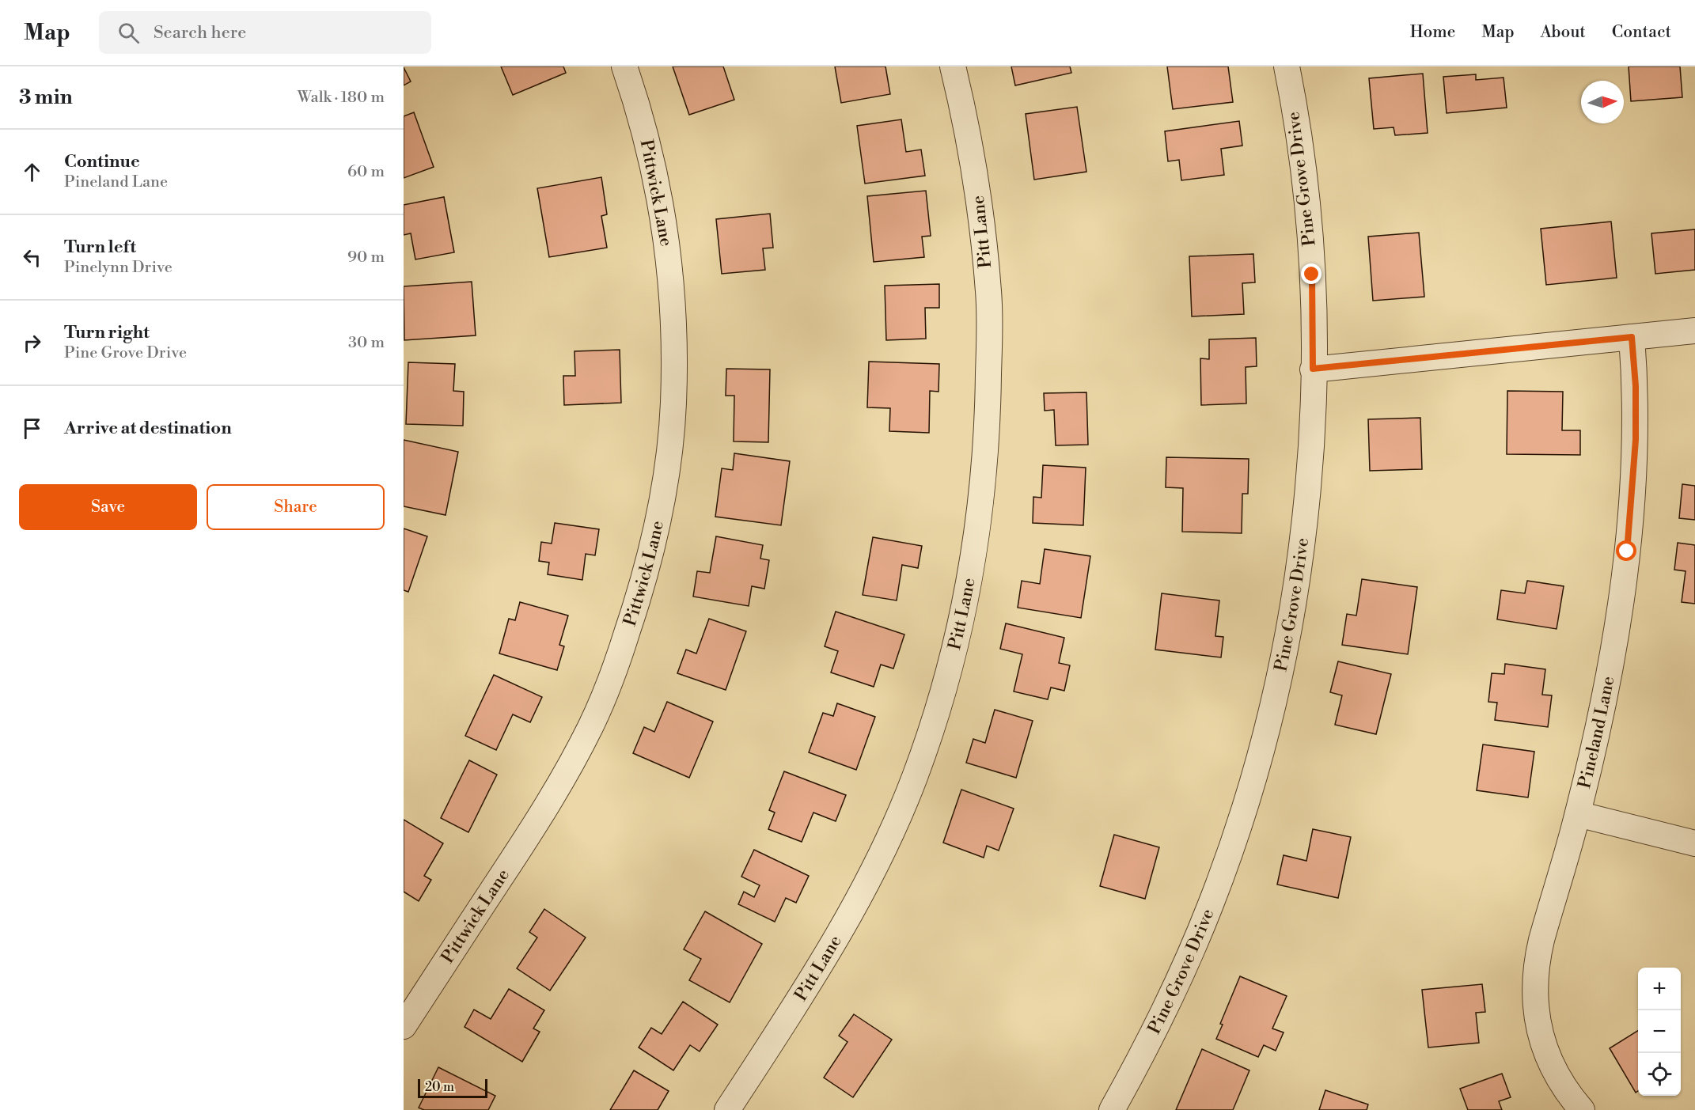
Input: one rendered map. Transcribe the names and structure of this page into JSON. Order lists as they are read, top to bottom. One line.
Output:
{"streets":{"street":["Pine Grove Drive","Pittwick Lane","Pitt Lane","Pineland Lane"]},"scale_bar":"20 m","north":"right","page":{"header":"Map","search":"Search here","nav":["Home","Map","About","Contact"],"heading":["3 min","Walk · 180 m"],"list":[["Continue","Pineland Lane","60 m"],["Turn left","Pinelynn Drive","90 m"],["Turn right","Pine Grove Drive","30 m"],"Arrive at destination"],"buttons":["Save","Share"],"map_buttons":["+","−"],"scale":"20 m"}}
